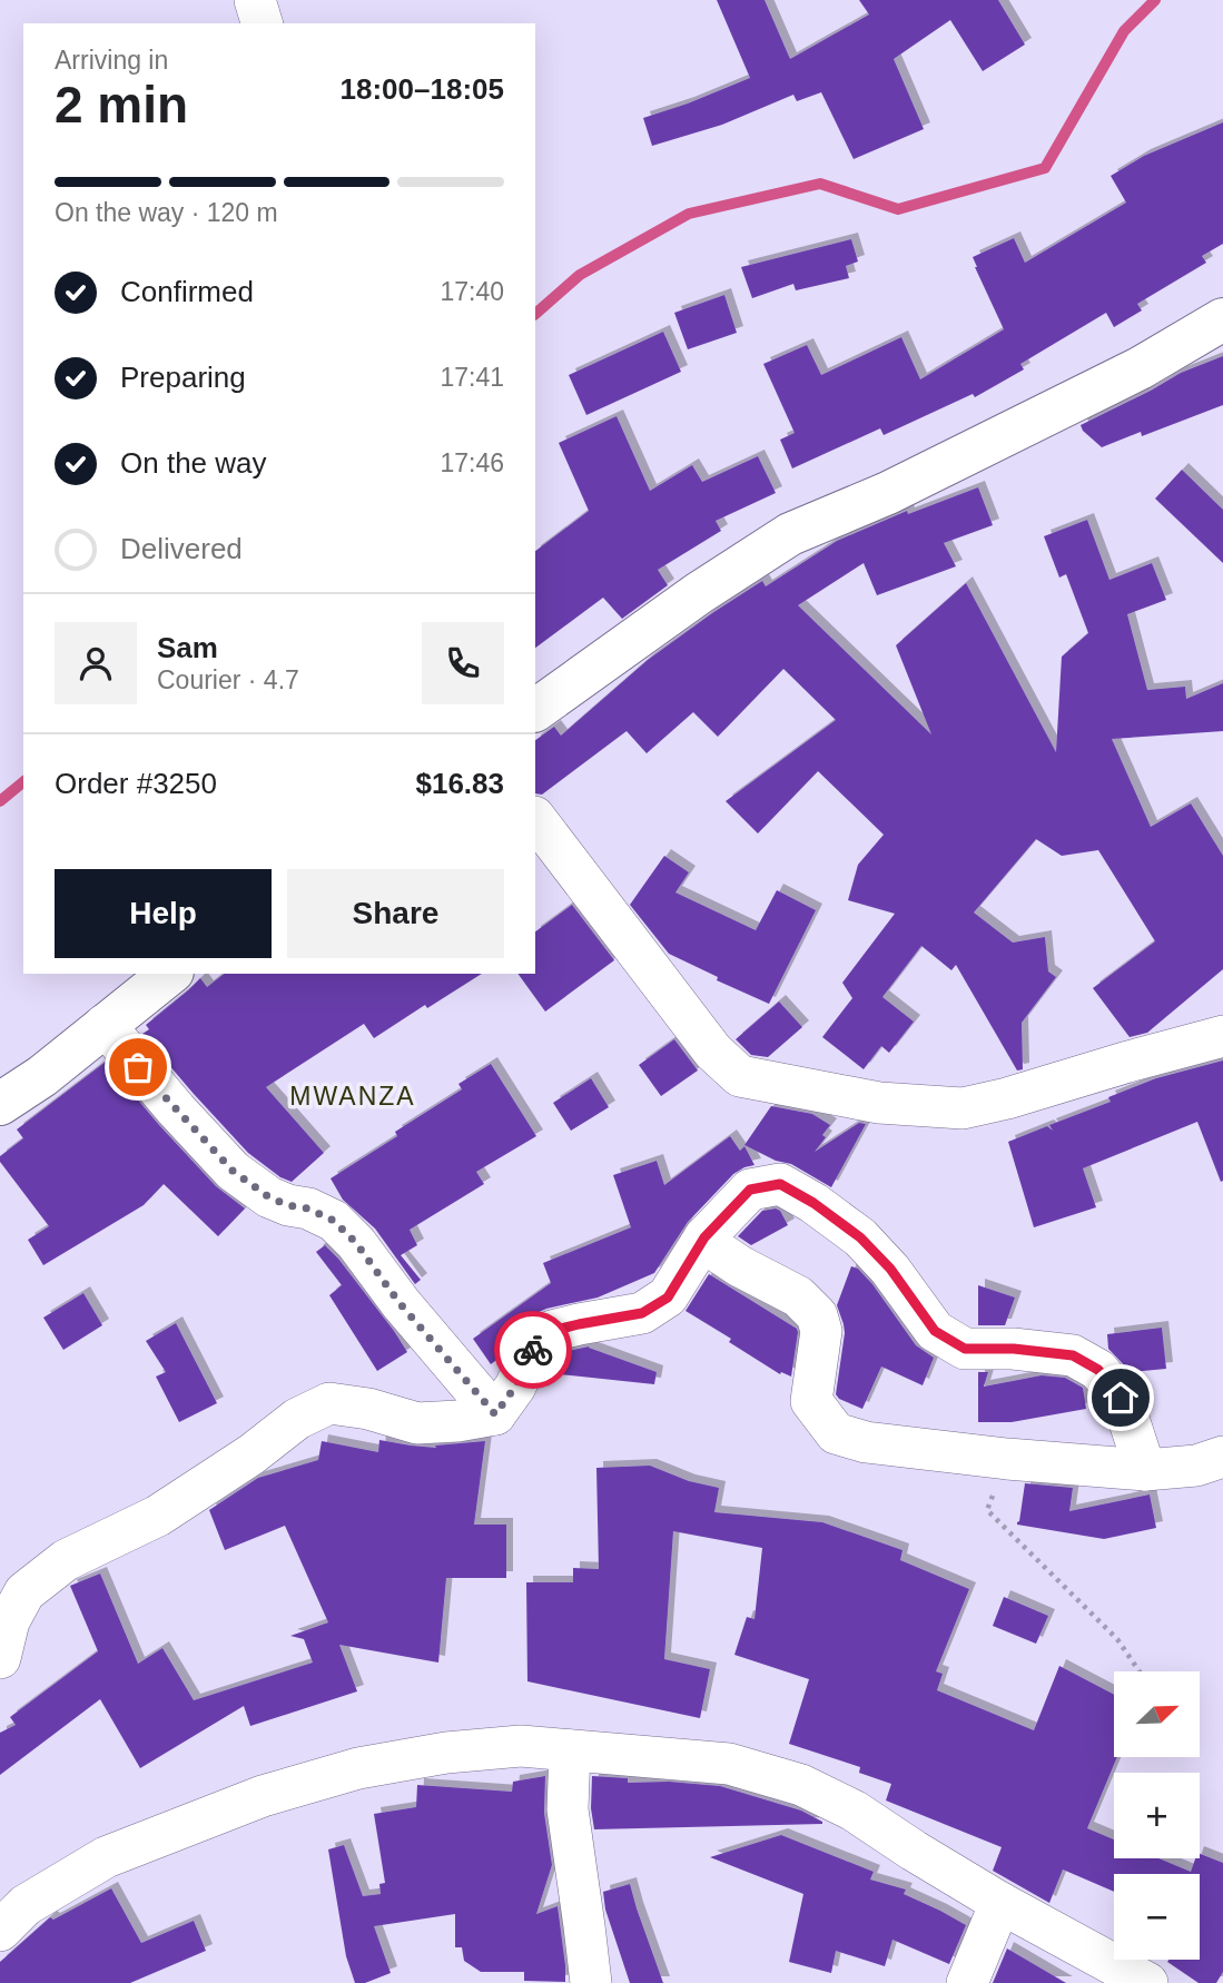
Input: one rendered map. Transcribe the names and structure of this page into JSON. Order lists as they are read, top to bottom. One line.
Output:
{"districts":["MWANZA"],"north":"top right","page":{"heading":["2 min","Arriving in","18:00–18:05"],"panel":["Sam","Courier · 4.7","Order #3250","$16.83"],"bar":"On the way · 120 m","list":[["Confirmed","17:40"],["Preparing","17:41"],["On the way","17:46"],"Delivered"],"buttons":["Help","Share"],"map_buttons":["+","−"]}}
